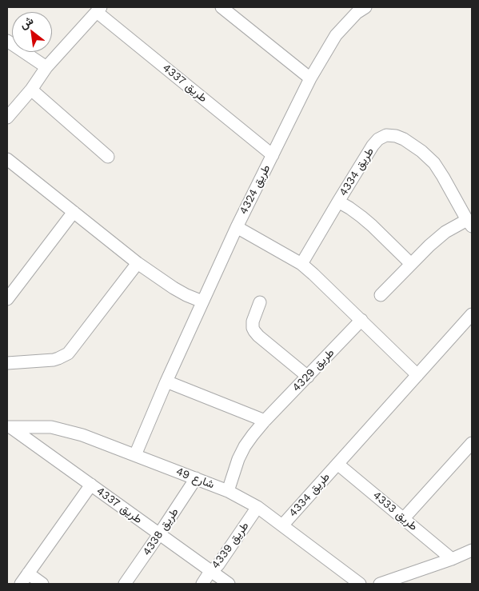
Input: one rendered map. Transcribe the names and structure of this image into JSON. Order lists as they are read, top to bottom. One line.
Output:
{"streets":{"street":["طريق 4337","طريق 4334","طريق 4324","طريق 4329","شارع 49","طريق 4333","طريق 4338","طريق 4339"]},"crossings":[["طريق 4337","طريق 4324"],["طريق 4337","شارع 49"],["طريق 4337","طريق 4338"],["طريق 4337","طريق 4339"],["طريق 4334","شارع 49"],["طريق 4334","طريق 4333"],["طريق 4324","شارع 49"],["طريق 4329","شارع 49"],["شارع 49","طريق 4338"],["شارع 49","طريق 4339"]],"north":"top left"}
